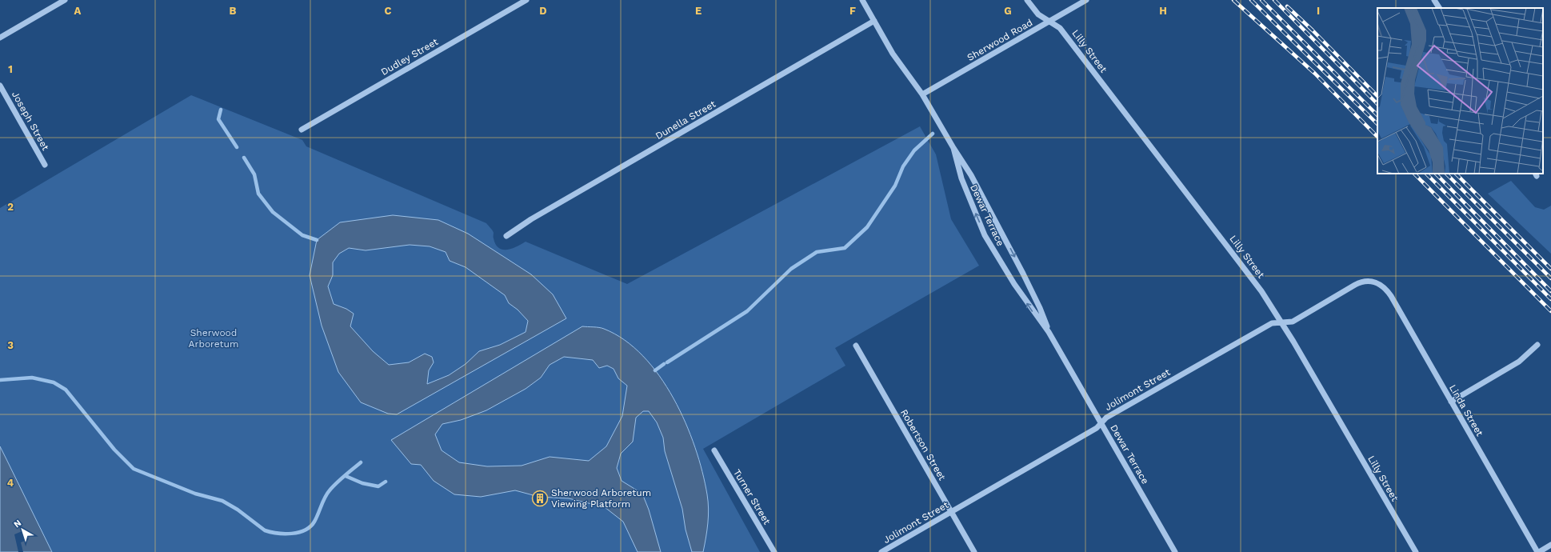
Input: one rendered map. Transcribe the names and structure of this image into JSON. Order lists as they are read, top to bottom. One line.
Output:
{"streets":{"street":["Sherwood Road","Lilly Street","Dudley Street","Dunella Street","Joseph Street","Dewar Terrace","Jolimont Street","Linda Street","Robertson Street","Turner Street"]},"crossings":[["Sherwood Road","Lilly Street"],["Sherwood Road","Dewar Terrace"],["Lilly Street","Jolimont Street"],["Dunella Street","Dewar Terrace"],["Dewar Terrace","Jolimont Street"],["Jolimont Street","Linda Street"],["Jolimont Street","Robertson Street"]],"parks":["Sherwood Arboretum"],"places":{"building":["Sherwood Arboretum Viewing Platform"]},"north":"top left","grid":{"columns":["A","B","C","D","E","F","G","H","I"],"rows":["1","2","3","4"]}}
